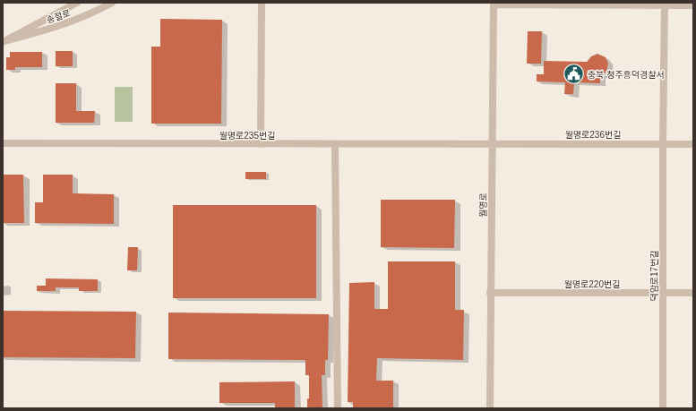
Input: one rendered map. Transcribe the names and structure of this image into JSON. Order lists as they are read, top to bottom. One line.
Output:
{"streets":{"street":["송절로","월명로236번길","월명로235번길","월명로","덕암로17번길","월명로220번길"]},"crossings":[["월명로236번길","월명로235번길"],["월명로236번길","월명로"],["월명로236번길","덕암로17번길"],["월명로235번길","월명로"],["월명로","월명로220번길"],["덕암로17번길","월명로220번길"]],"places":{"public building":["충북 청주흥덕경찰서"]}}
